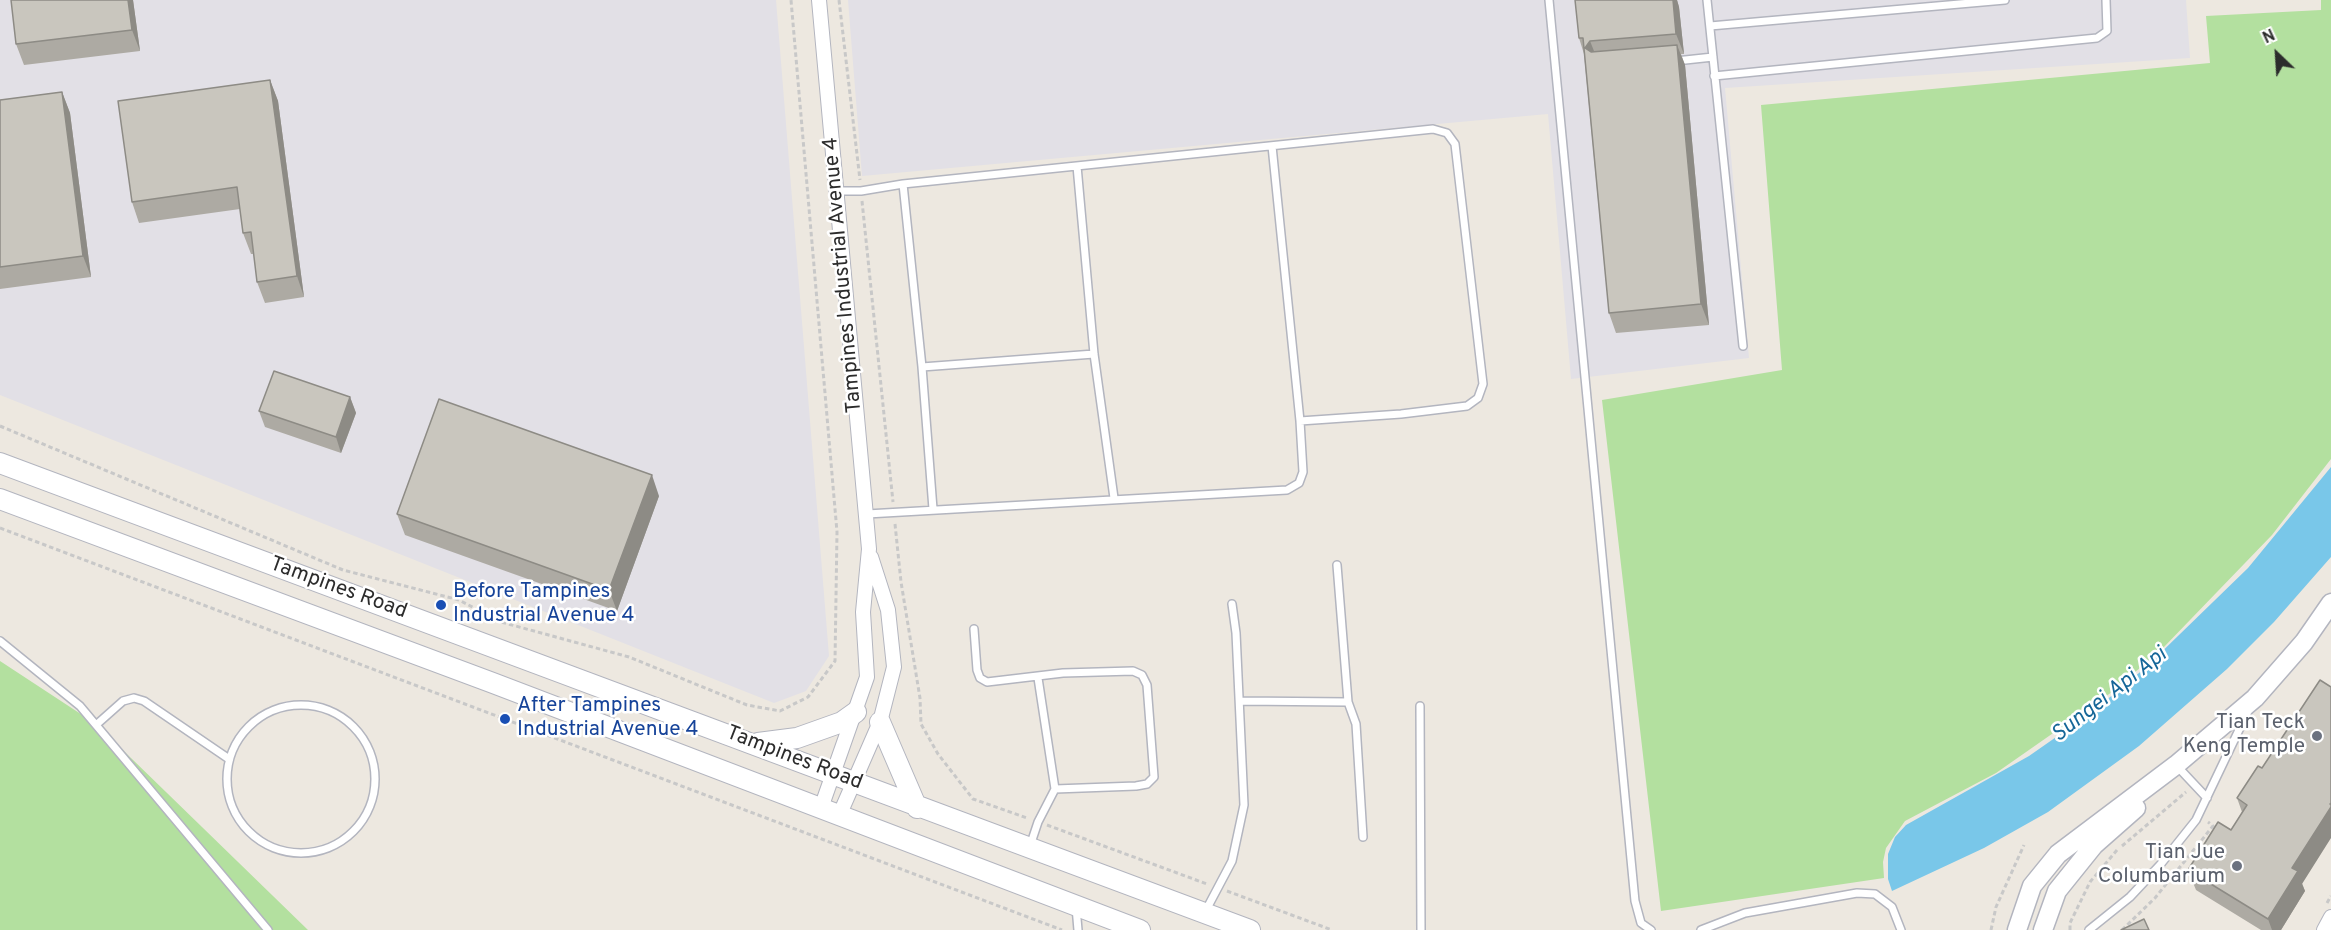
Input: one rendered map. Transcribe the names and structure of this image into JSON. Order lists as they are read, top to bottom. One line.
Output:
{"streets":{"main road":["Tampines Road"],"street":["Tampines Industrial Avenue 4"]},"crossings":[["Tampines Industrial Avenue 4","Tampines Road"]],"water":["Sungei Api Api"],"places":["Before Tampines Industrial Avenue 4","After Tampines Industrial Avenue 4","Tian Teck Keng Temple","Tian Jue Columbarium"],"north":"top left"}
